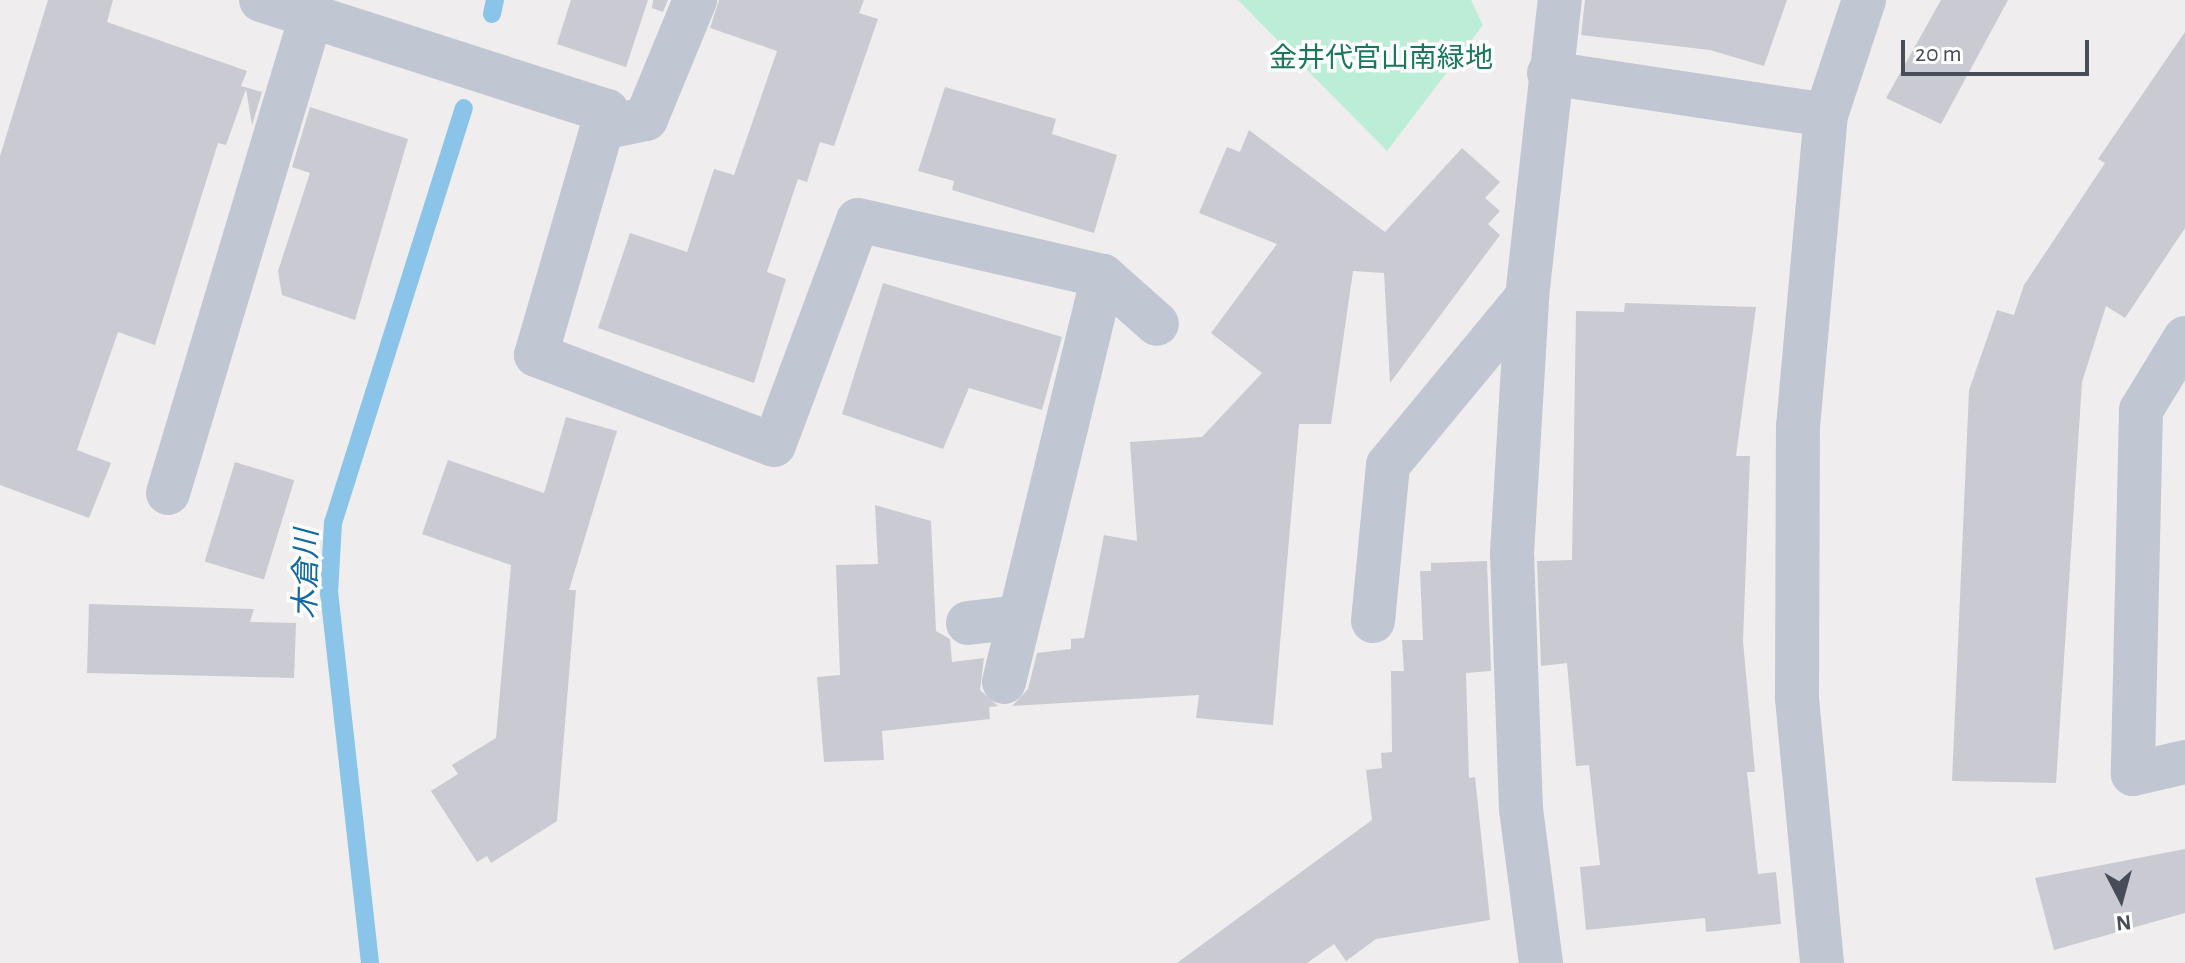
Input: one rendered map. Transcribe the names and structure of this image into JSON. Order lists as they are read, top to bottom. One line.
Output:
{"water":["木倉川"],"parks":["金井代官山南緑地"],"scale_bar":"20 m","north":"bottom"}
